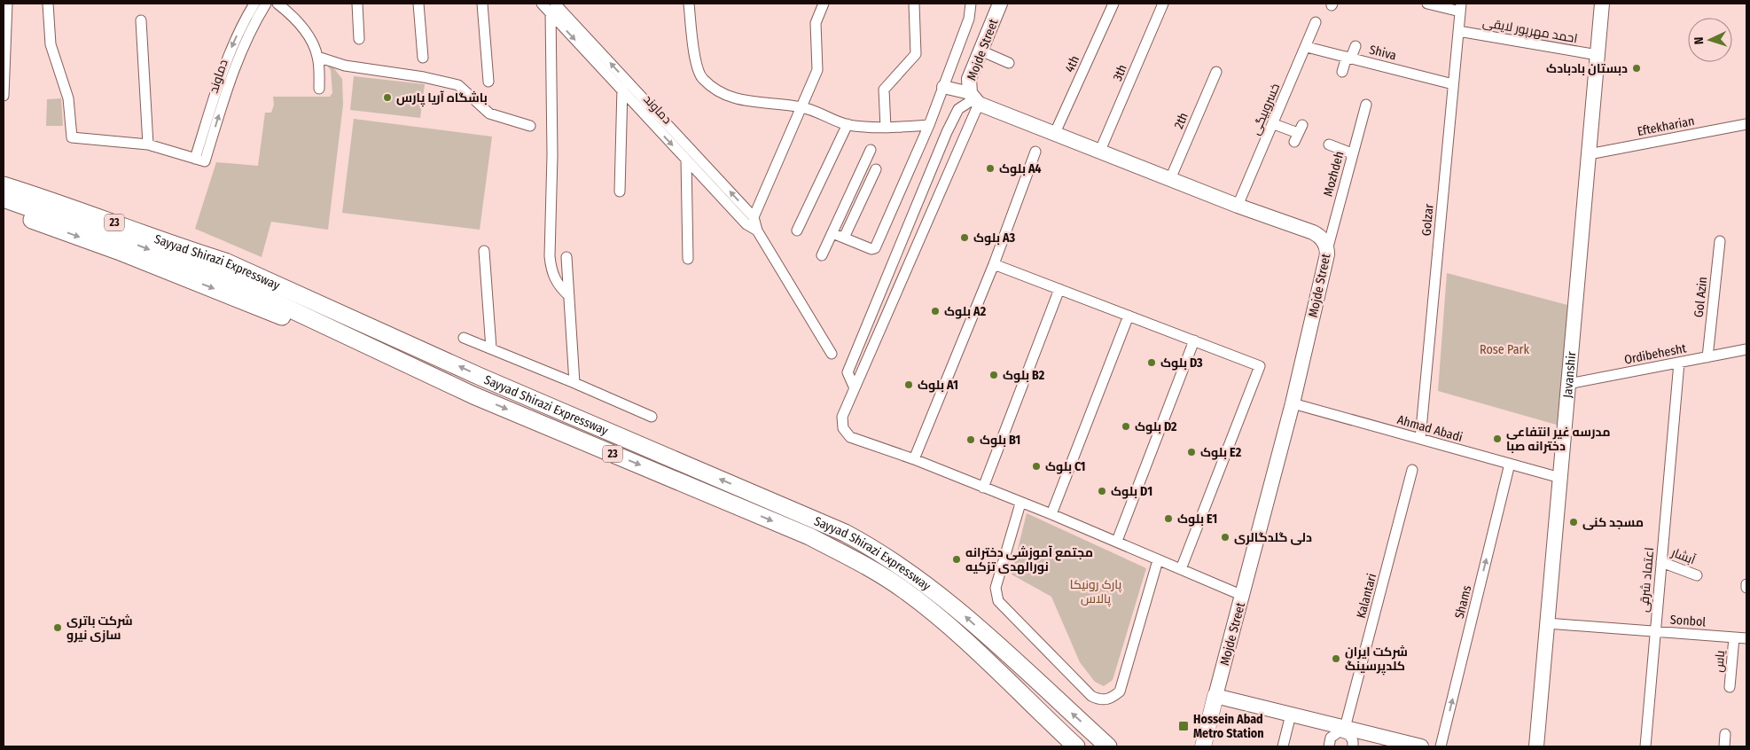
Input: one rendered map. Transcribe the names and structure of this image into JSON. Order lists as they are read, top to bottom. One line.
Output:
{"streets":{"highway":["23","Sayyad Shirazi Expressway"],"main road":["Mojde Street","Javanshir"],"street":["احمد مهرپور لایقی","Shiva","4th","3th","دماوند","خسروبیگی","2th","Eftekharian","Mozhdeh","Golzar","Gol Azin","Ordibehesht","Ahmad Abadi","آبشار","اعتماد شرقی","Kalantari","Shams","Sonbol","یاس"]},"crossings":[["احمد مهرپور لایقی","Golzar"],["احمد مهرپور لایقی","Javanshir"],["Mojde Street","4th"],["Mojde Street","3th"],["Mojde Street","خسروبیگی"],["Mojde Street","2th"],["Mojde Street","Mozhdeh"],["Mojde Street","Ahmad Abadi"],["Shiva","خسروبیگی"],["Shiva","Golzar"],["Eftekharian","Javanshir"],["Golzar","Ahmad Abadi"],["Gol Azin","Ordibehesht"],["Ordibehesht","Javanshir"],["Ordibehesht","اعتماد شرقی"],["Javanshir","Ahmad Abadi"],["Javanshir","Sonbol"],["Ahmad Abadi","Shams"],["آبشار","اعتماد شرقی"],["اعتماد شرقی","Sonbol"],["Sonbol","یاس"]],"one_way":["Shams"],"parks":["Rose Park","پارک رونیکا پالاس"],"places":{"other":["دبستان بادبادک","باشگاه آریا پارس","بلوک A4","بلوک A3","بلوک A2","بلوک D3","بلوک B2","بلوک A1","بلوک D2","مدرسه غیر انتفاعی دخترانه صبا","بلوک B1","بلوک E2","بلوک C1","بلوک D1","بلوک E1","مسجد کنی","دلی گلدگالری","مجتمع آموزشی دخترانه نورالهدی تزکیه","شرکت باتری سازی نیرو","شرکت ایران کلدپرسینگ"],"transit":["Hossein Abad Metro Station"]},"north":"left"}
